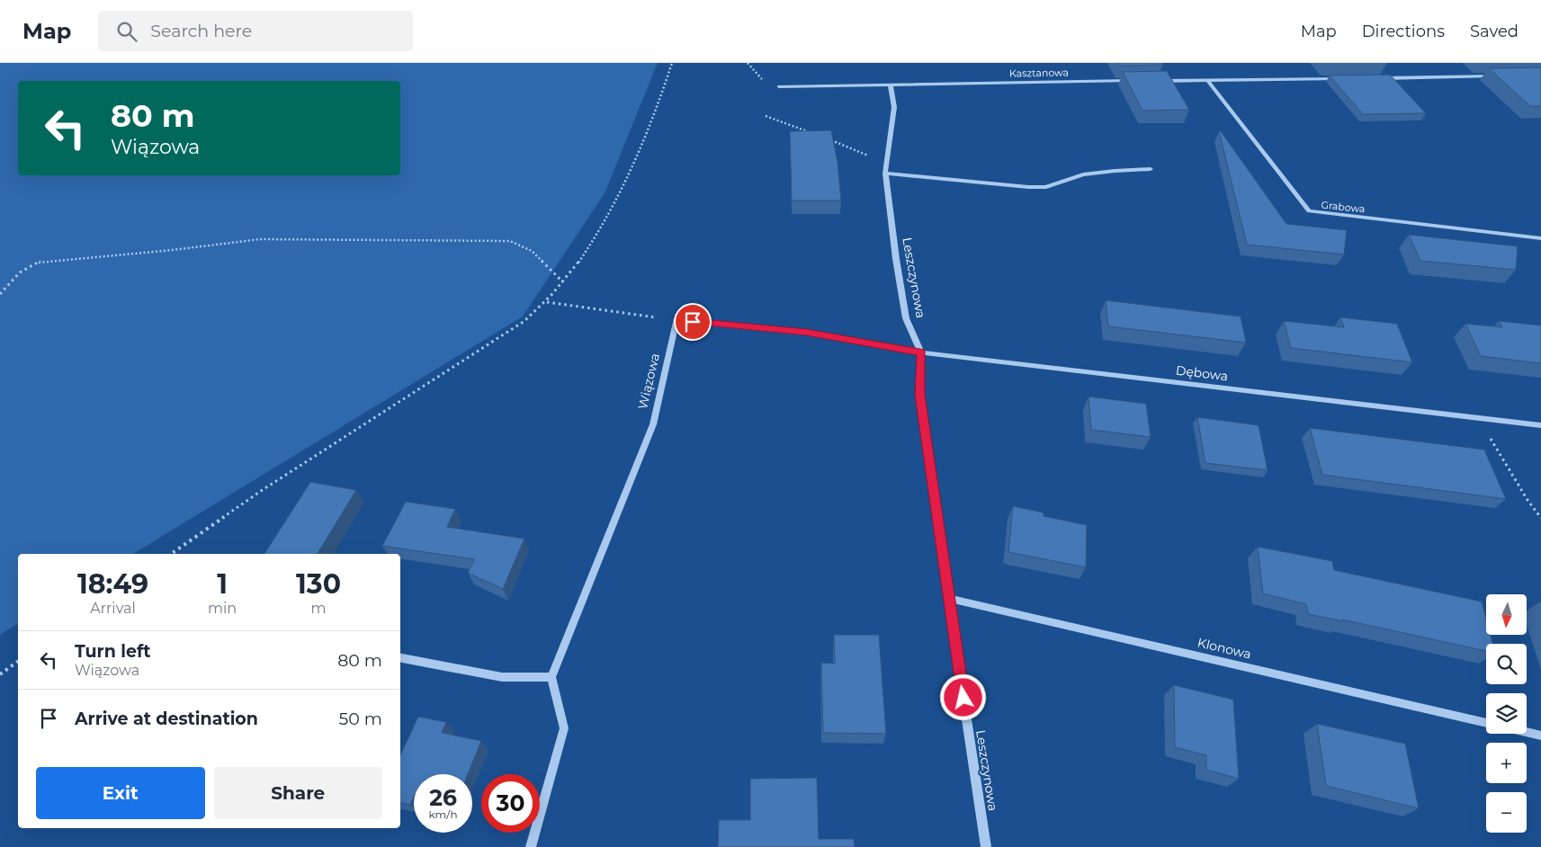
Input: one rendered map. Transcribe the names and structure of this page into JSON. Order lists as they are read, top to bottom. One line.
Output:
{"streets":{"street":["Kasztanowa","Grabowa","Leszczynowa","Dębowa","Wiązowa","Klonowa"]},"crossings":[["Kasztanowa","Leszczynowa"],["Leszczynowa","Dębowa"],["Leszczynowa","Klonowa"]],"north":"bottom","page":{"header":"Map","search":"Search here","nav":["Map","Directions","Saved"],"turn":["80 m","Wiązowa"],"eta":["18:49","Arrival","1","min","130","m"],"map_buttons":["+","−"],"list":[{"name":"Turn left","note":"Wiązowa","value":"80 m"},{"name":"Arrive at destination","value":"50 m"}],"buttons":["Exit","Share"],"speed":"26 km/h","limit":"30"}}
